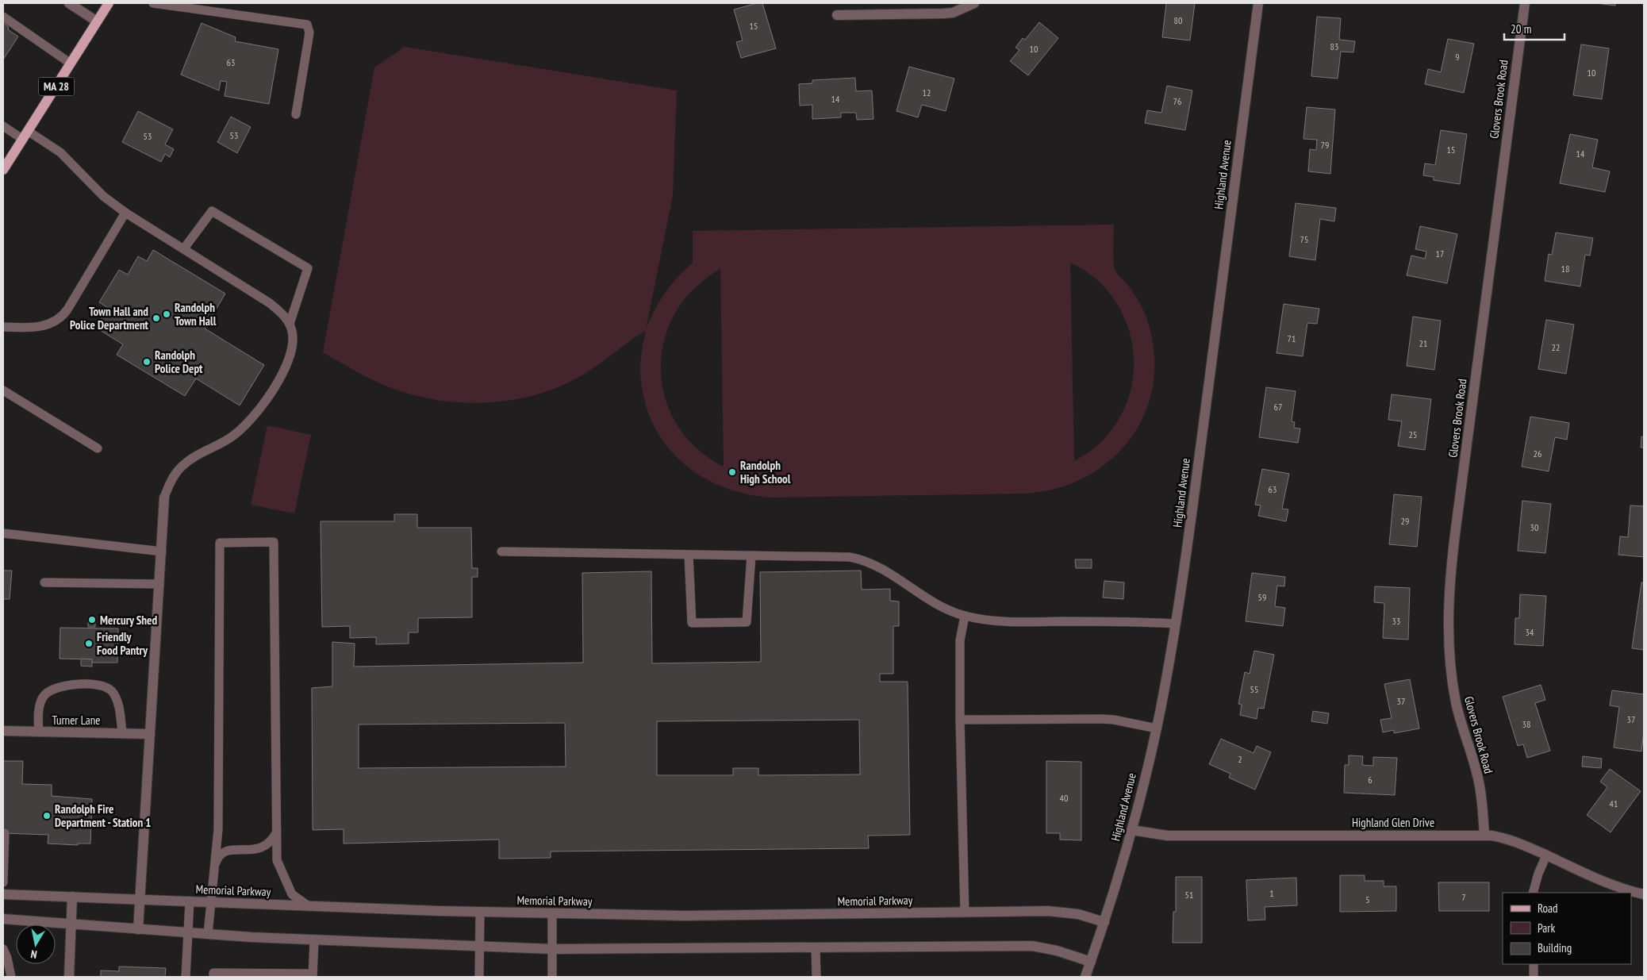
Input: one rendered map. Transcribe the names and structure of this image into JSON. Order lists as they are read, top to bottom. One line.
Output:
{"streets":{"main road":["MA 28"],"street":["Glovers Brook Road","Highland Avenue","Turner Lane","Highland Glen Drive","Memorial Parkway"]},"crossings":[["Glovers Brook Road","Highland Glen Drive"],["Highland Avenue","Highland Glen Drive"],["Highland Avenue","Memorial Parkway"]],"places":["Randolph Town Hall","Town Hall and Police Department","Randolph Police Dept","Randolph High School","Mercury Shed","Friendly Food Pantry","Randolph Fire Department - Station 1"],"house_numbers":["80","15","83","10","9","63","10","12","14","76","53","53","79","15","14","75","17","18","71","21","22","67","25","26","63","29","30","59","33","34","55","37","37","38","2","6","40","41","1","51","7","5"],"legend":["Road","Park","Building"],"scale_bar":"20 m","north":"bottom"}
